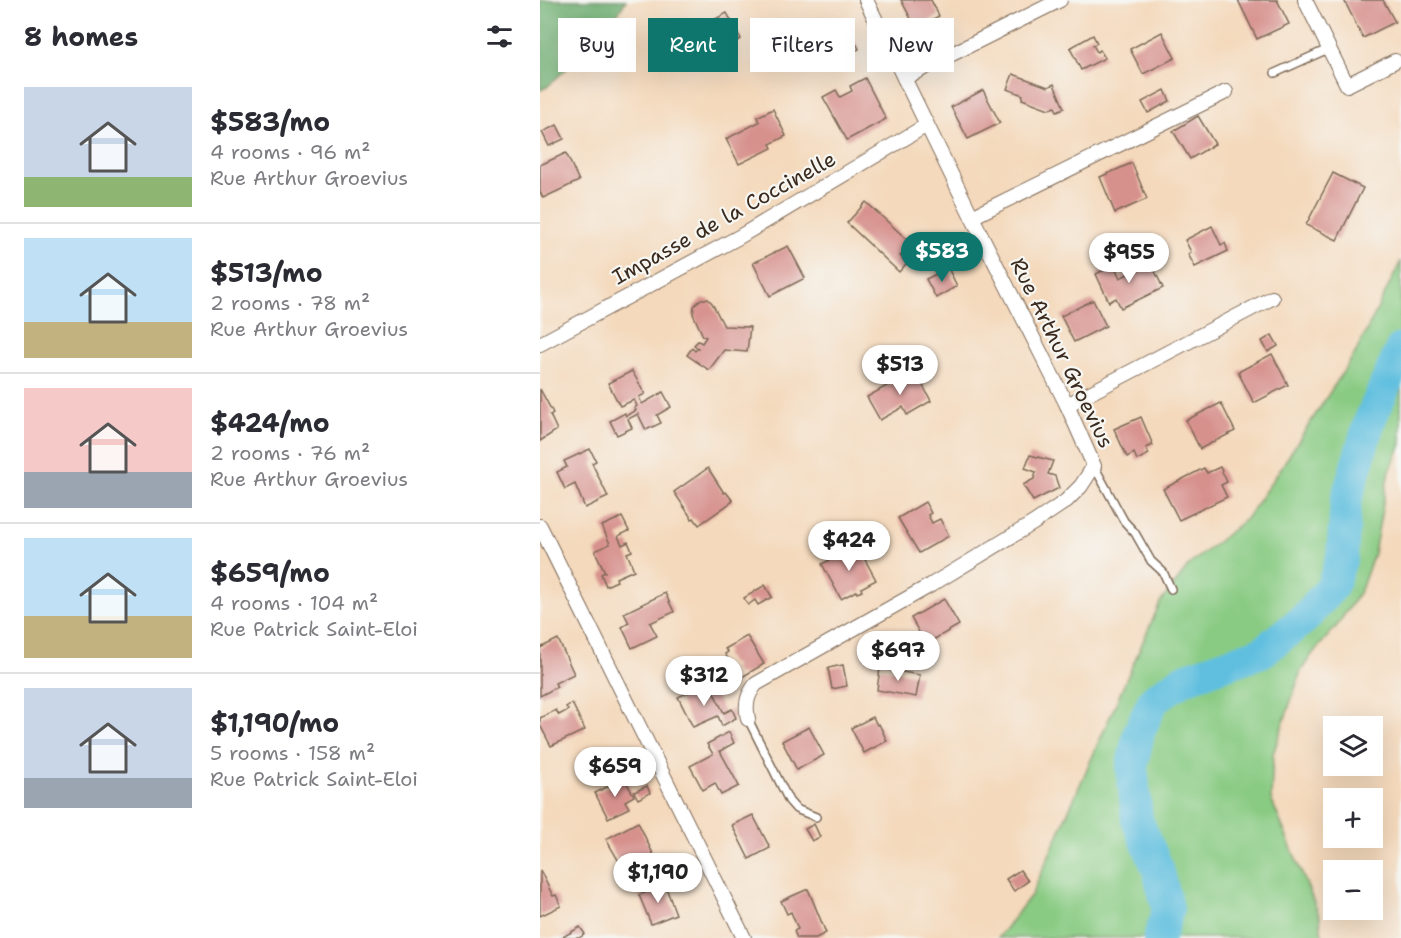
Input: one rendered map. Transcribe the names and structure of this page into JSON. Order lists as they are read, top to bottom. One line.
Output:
{"streets":{"street":["Impasse de la Coccinelle","Rue Arthur Groevius"]},"crossings":[["Impasse de la Coccinelle","Rue Arthur Groevius"]],"page":{"heading":"8 homes","chip":["Buy","Rent","Filters","New"],"list":[{"name":"$583/mo","note":"4 rooms · 96 m² · Rue Arthur Groevius"},{"name":"$513/mo","note":"2 rooms · 78 m² · Rue Arthur Groevius"},{"name":"$424/mo","note":"2 rooms · 76 m² · Rue Arthur Groevius"},{"name":"$659/mo","note":"4 rooms · 104 m² · Rue Patrick Saint-Eloi"},{"name":"$1,190/mo","note":"5 rooms · 158 m² · Rue Patrick Saint-Eloi"}],"price":["$583","$955","$513","$424","$697","$312","$659","$1,190"],"map_buttons":["+","−"]}}
